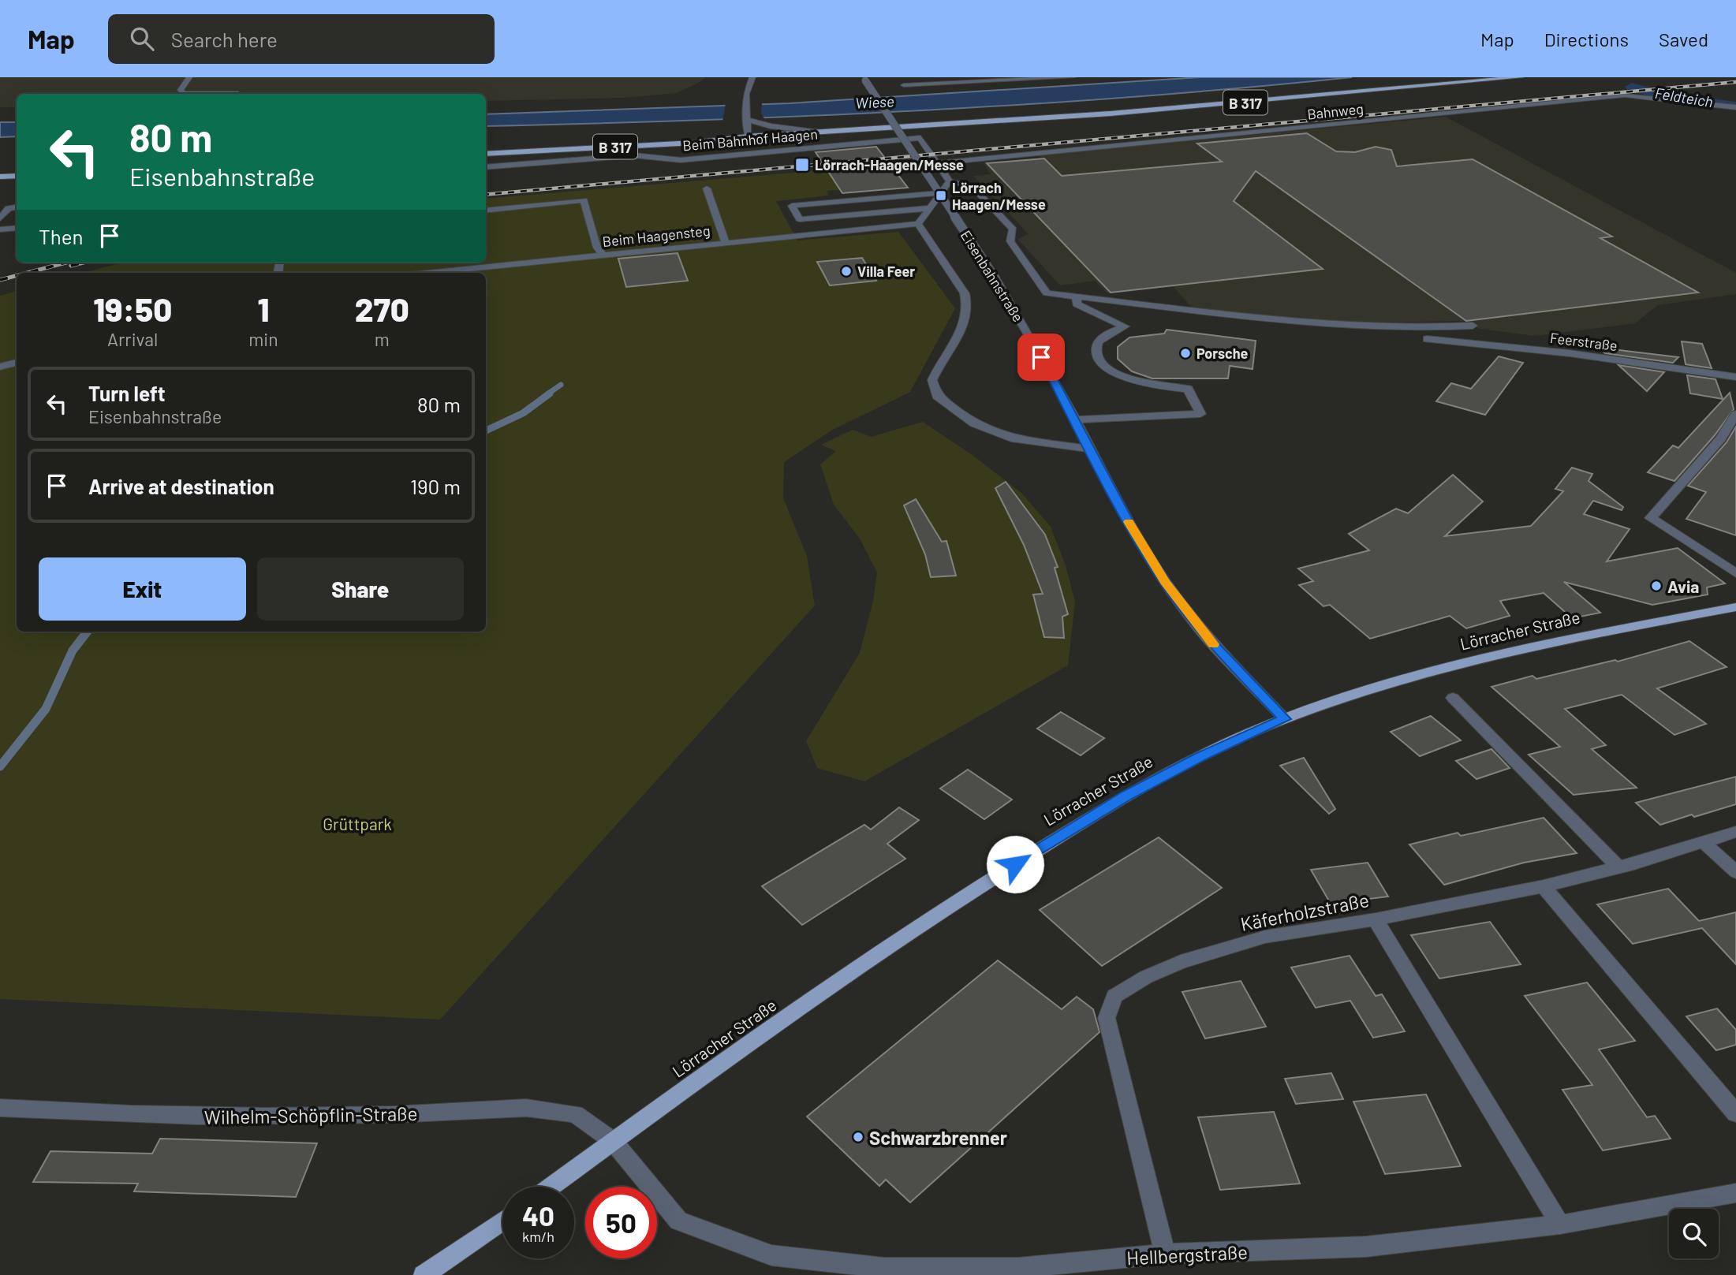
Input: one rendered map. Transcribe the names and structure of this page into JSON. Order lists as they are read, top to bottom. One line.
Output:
{"streets":{"main road":["B 317","Lörracher Straße"],"street":["Bahnweg","Beim Bahnhof Haagen","Beim Haagensteg","Eisenbahnstraße","Feerstraße","Käferholzstraße","Wilhelm-Schöpflin-Straße","Hellbergstraße"]},"crossings":[["Bahnweg","Beim Bahnhof Haagen"],["Eisenbahnstraße","Lörracher Straße"],["Lörracher Straße","Wilhelm-Schöpflin-Straße"],["Lörracher Straße","Hellbergstraße"],["Käferholzstraße","Hellbergstraße"],["Wilhelm-Schöpflin-Straße","Hellbergstraße"]],"water":["Feldteich","Wiese"],"parks":["Grüttpark"],"places":{"transit":["Lörrach-Haagen/Messe","Lörrach Haagen/Messe"],"other":["Villa Feer","Porsche","Avia","Schwarzbrenner"]},"page":{"header":"Map","search":"Search here","nav":["Map","Directions","Saved"],"turn":["80 m","Eisenbahnstraße"],"then":"Then","eta":["19:50","Arrival","1","min","270","m"],"list":[{"name":"Turn left","note":"Eisenbahnstraße","value":"80 m"},{"name":"Arrive at destination","value":"190 m"}],"buttons":["Exit","Share"],"speed":"40 km/h","limit":"50"}}
